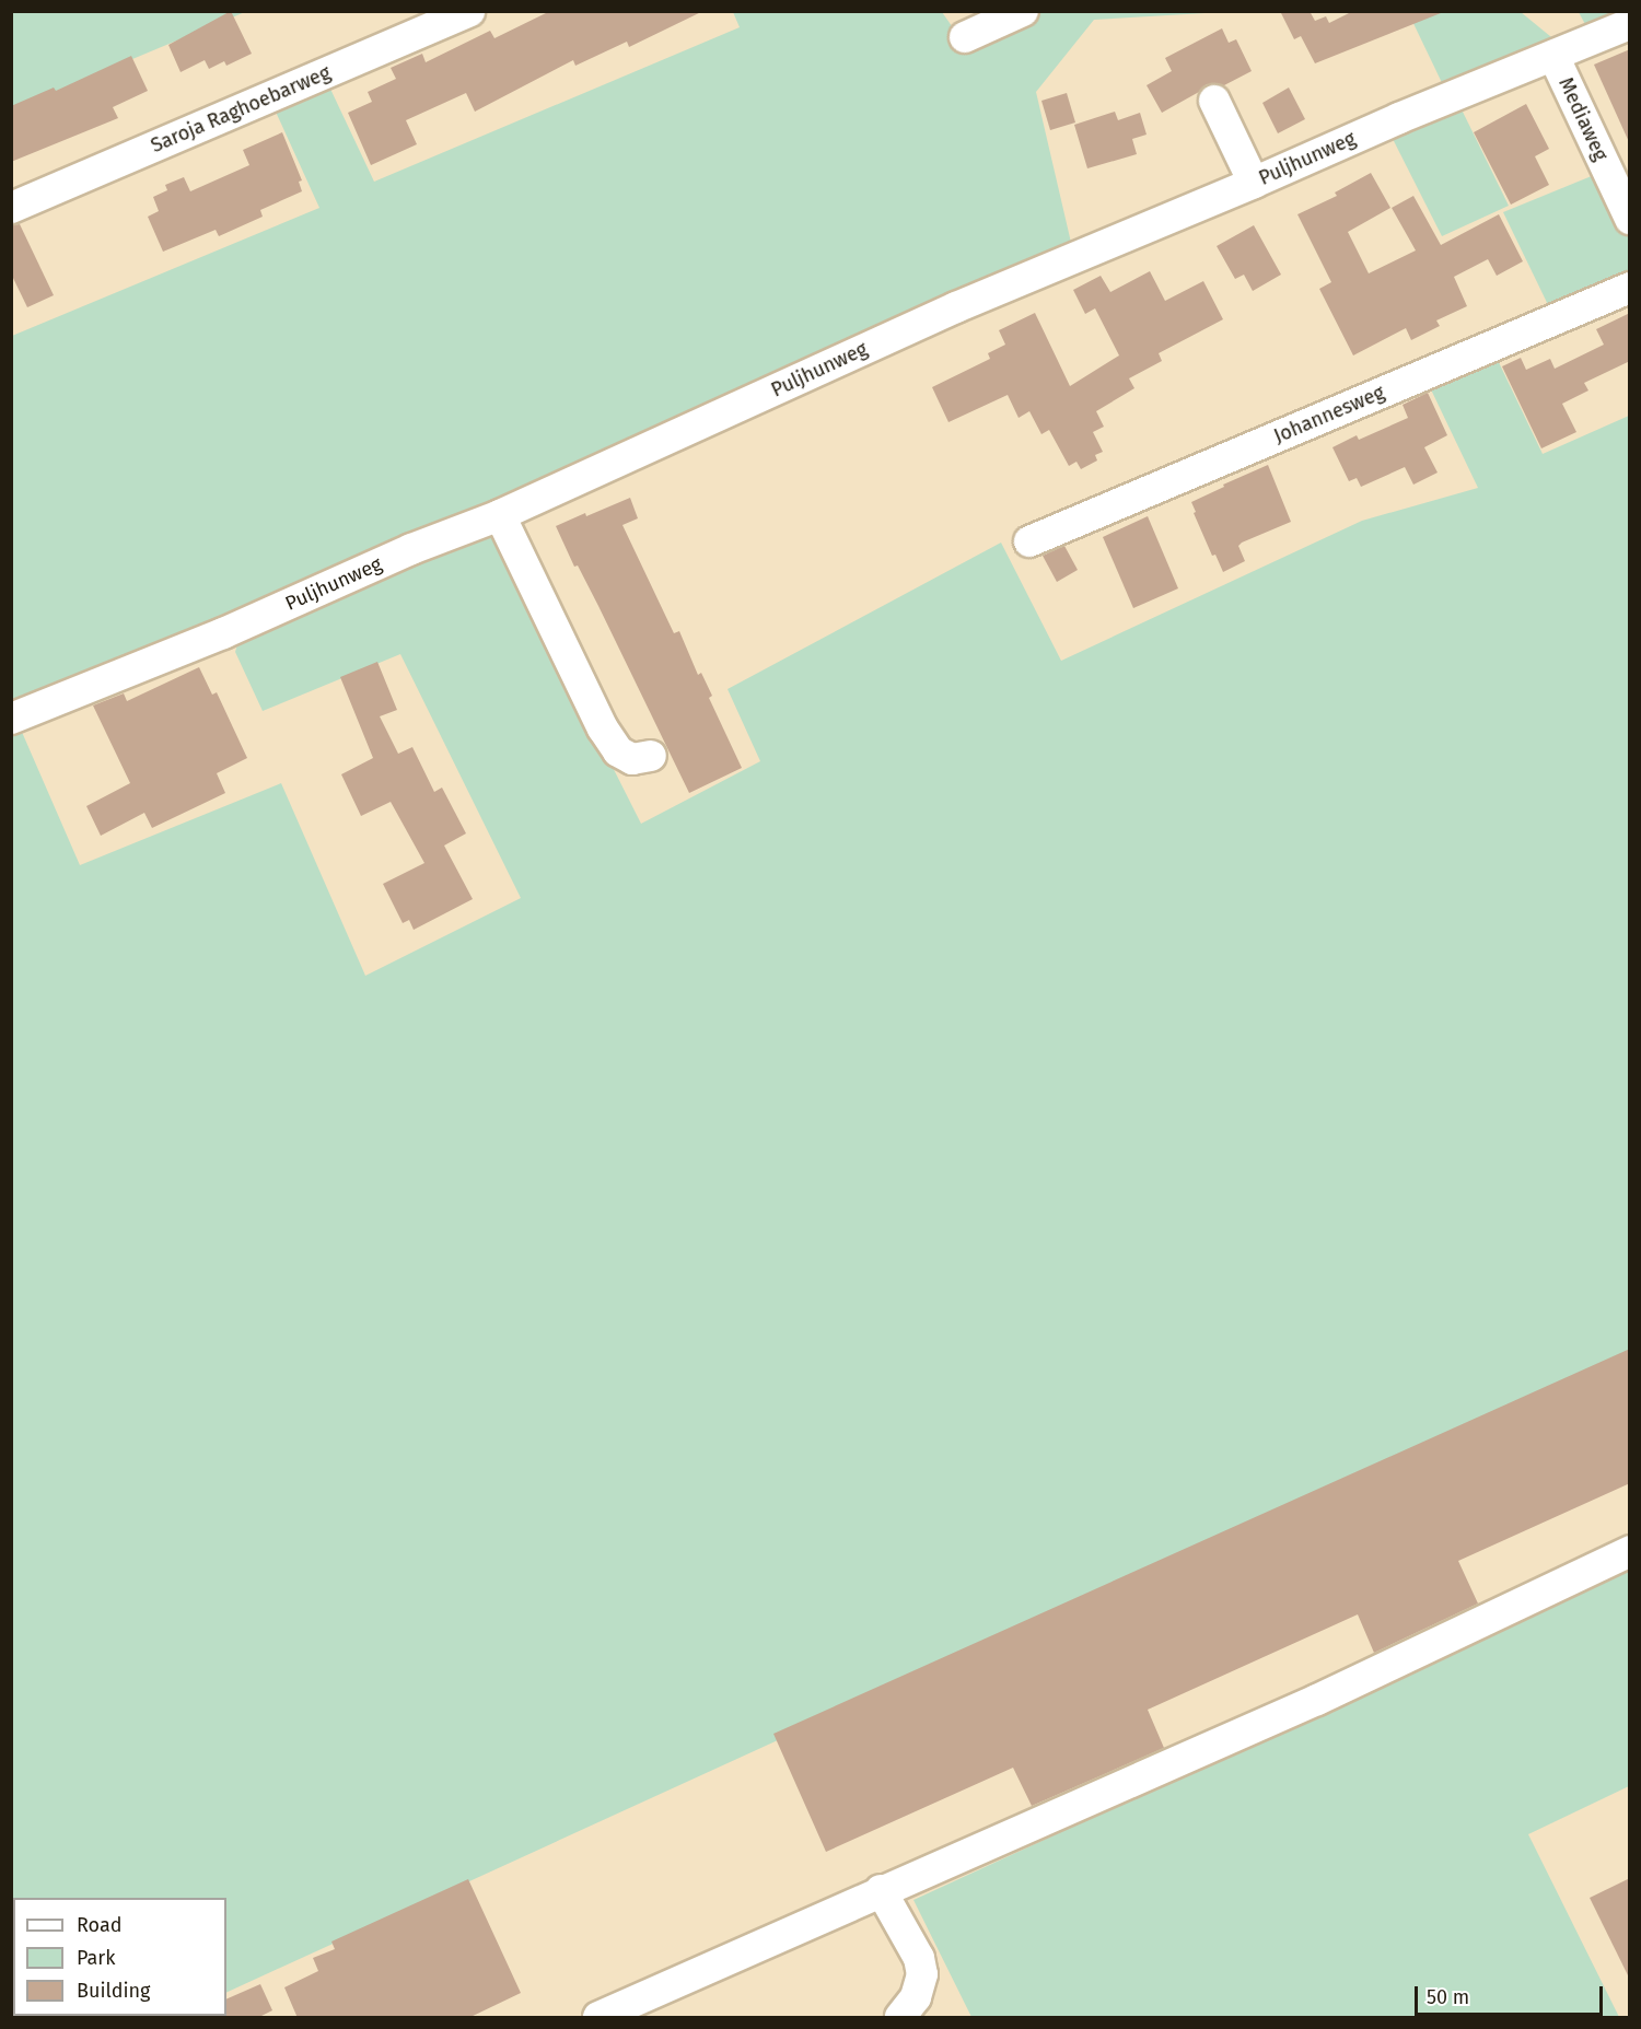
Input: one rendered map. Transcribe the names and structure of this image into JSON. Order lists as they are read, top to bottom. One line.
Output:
{"streets":{"street":["Saroja Raghoebarweg","Mediaweg","Puljhunweg","Johannesweg"]},"crossings":[["Mediaweg","Puljhunweg"]],"legend":["Road","Park","Building"],"scale_bar":"50 m"}
